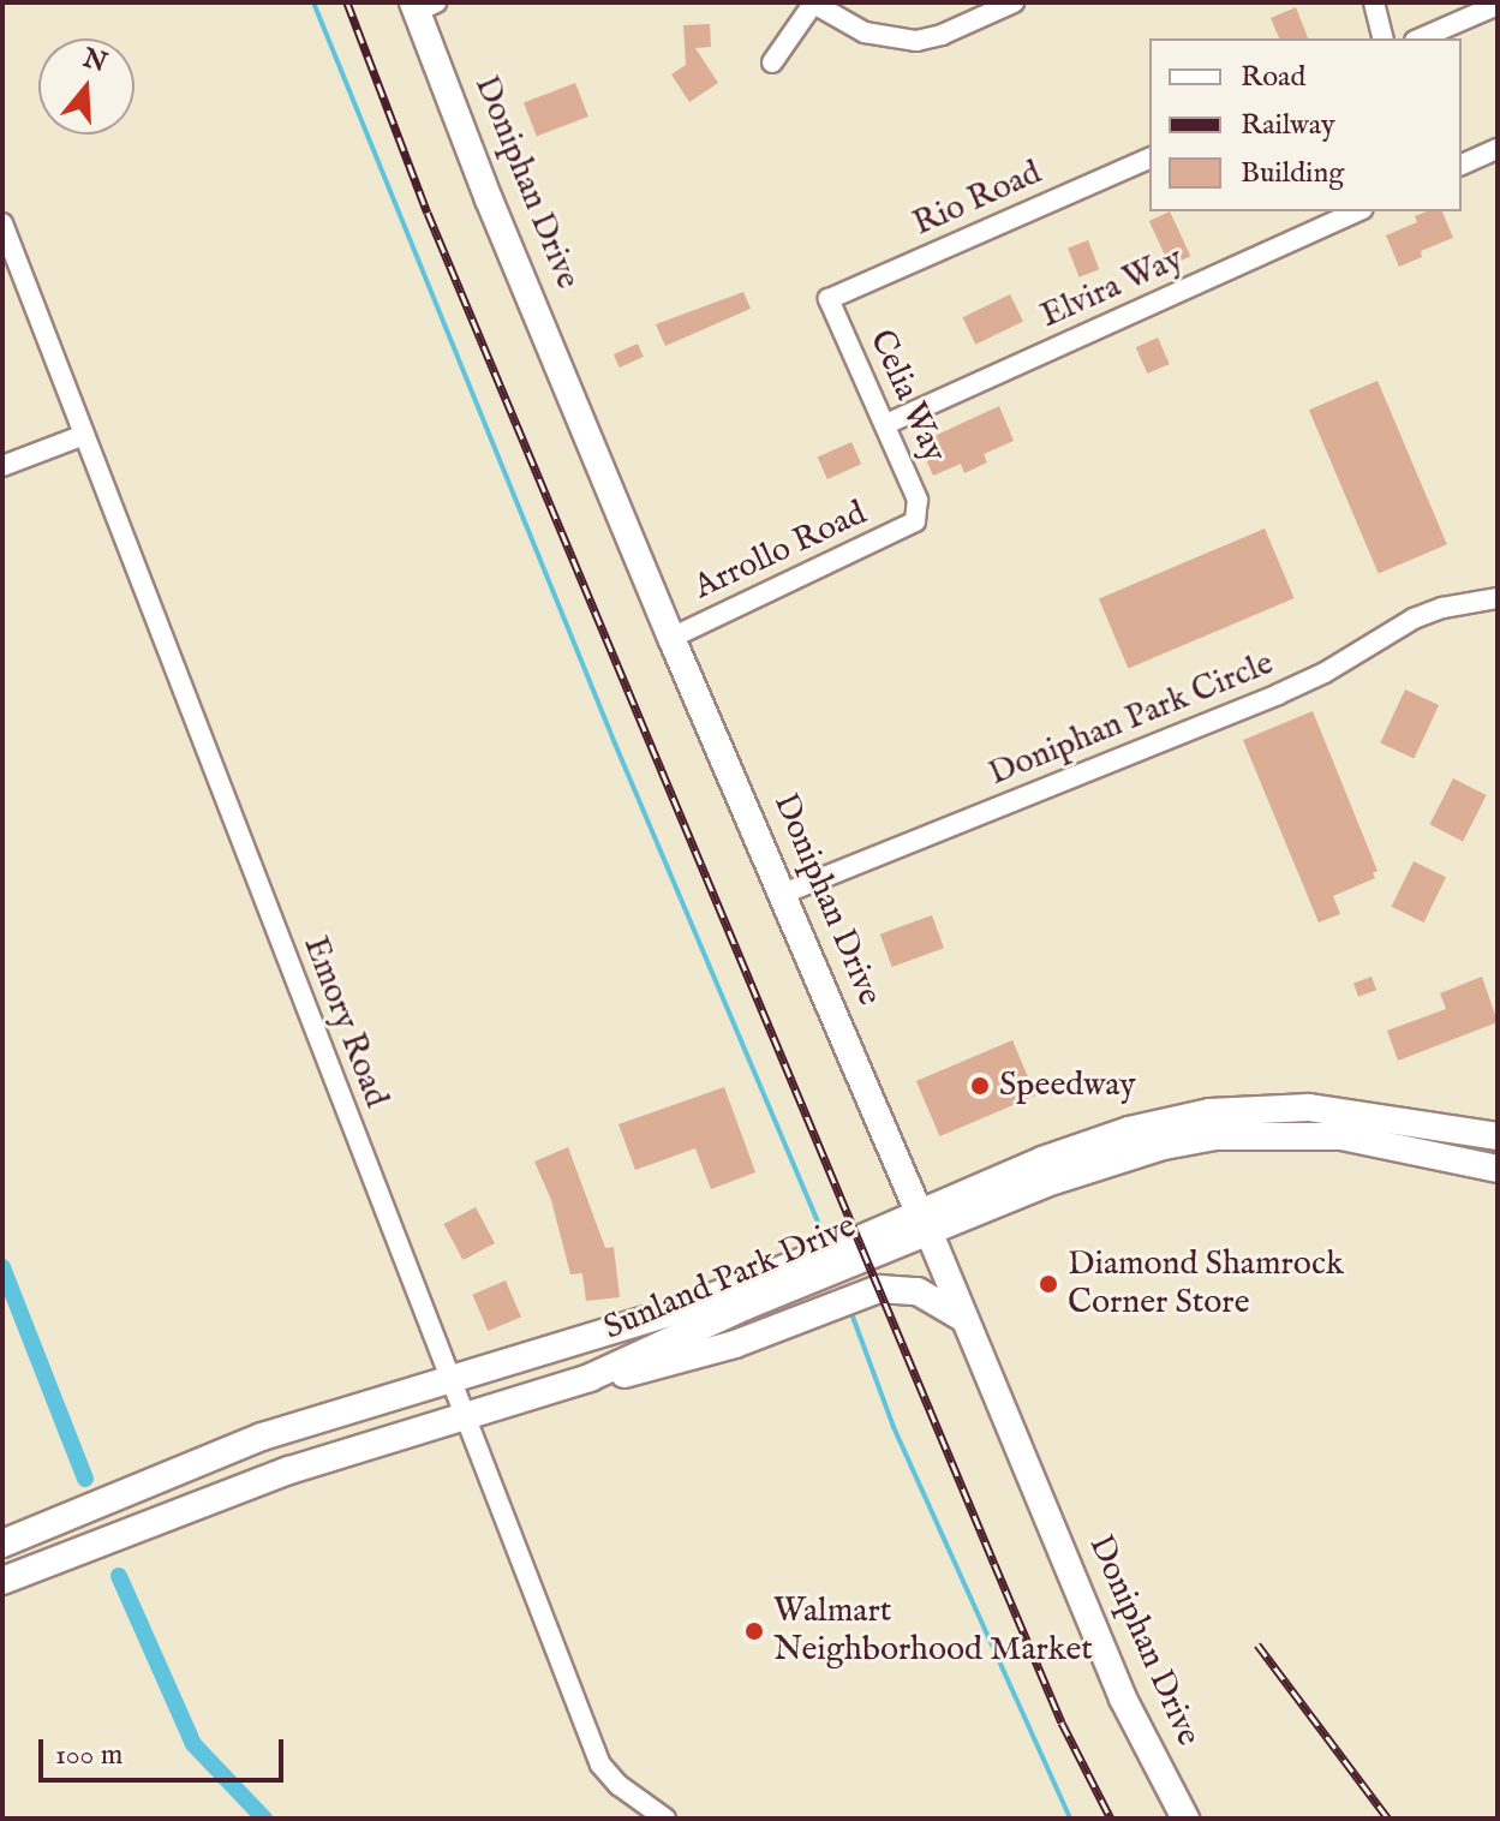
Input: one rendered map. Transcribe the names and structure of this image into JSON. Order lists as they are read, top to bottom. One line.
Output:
{"streets":{"main road":["Doniphan Drive","Sunland Park Drive"],"street":["Rio Road","Elvira Way","Celia Way","Arrollo Road","Doniphan Park Circle","Emory Road"]},"crossings":[["Doniphan Drive","Arrollo Road"],["Doniphan Drive","Doniphan Park Circle"],["Doniphan Drive","Sunland Park Drive"],["Rio Road","Celia Way"],["Elvira Way","Celia Way"],["Celia Way","Arrollo Road"],["Emory Road","Sunland Park Drive"]],"places":["Speedway","Diamond Shamrock Corner Store","Walmart Neighborhood Market"],"legend":["Road","Railway","Building"],"scale_bar":"100 m","north":"top"}
